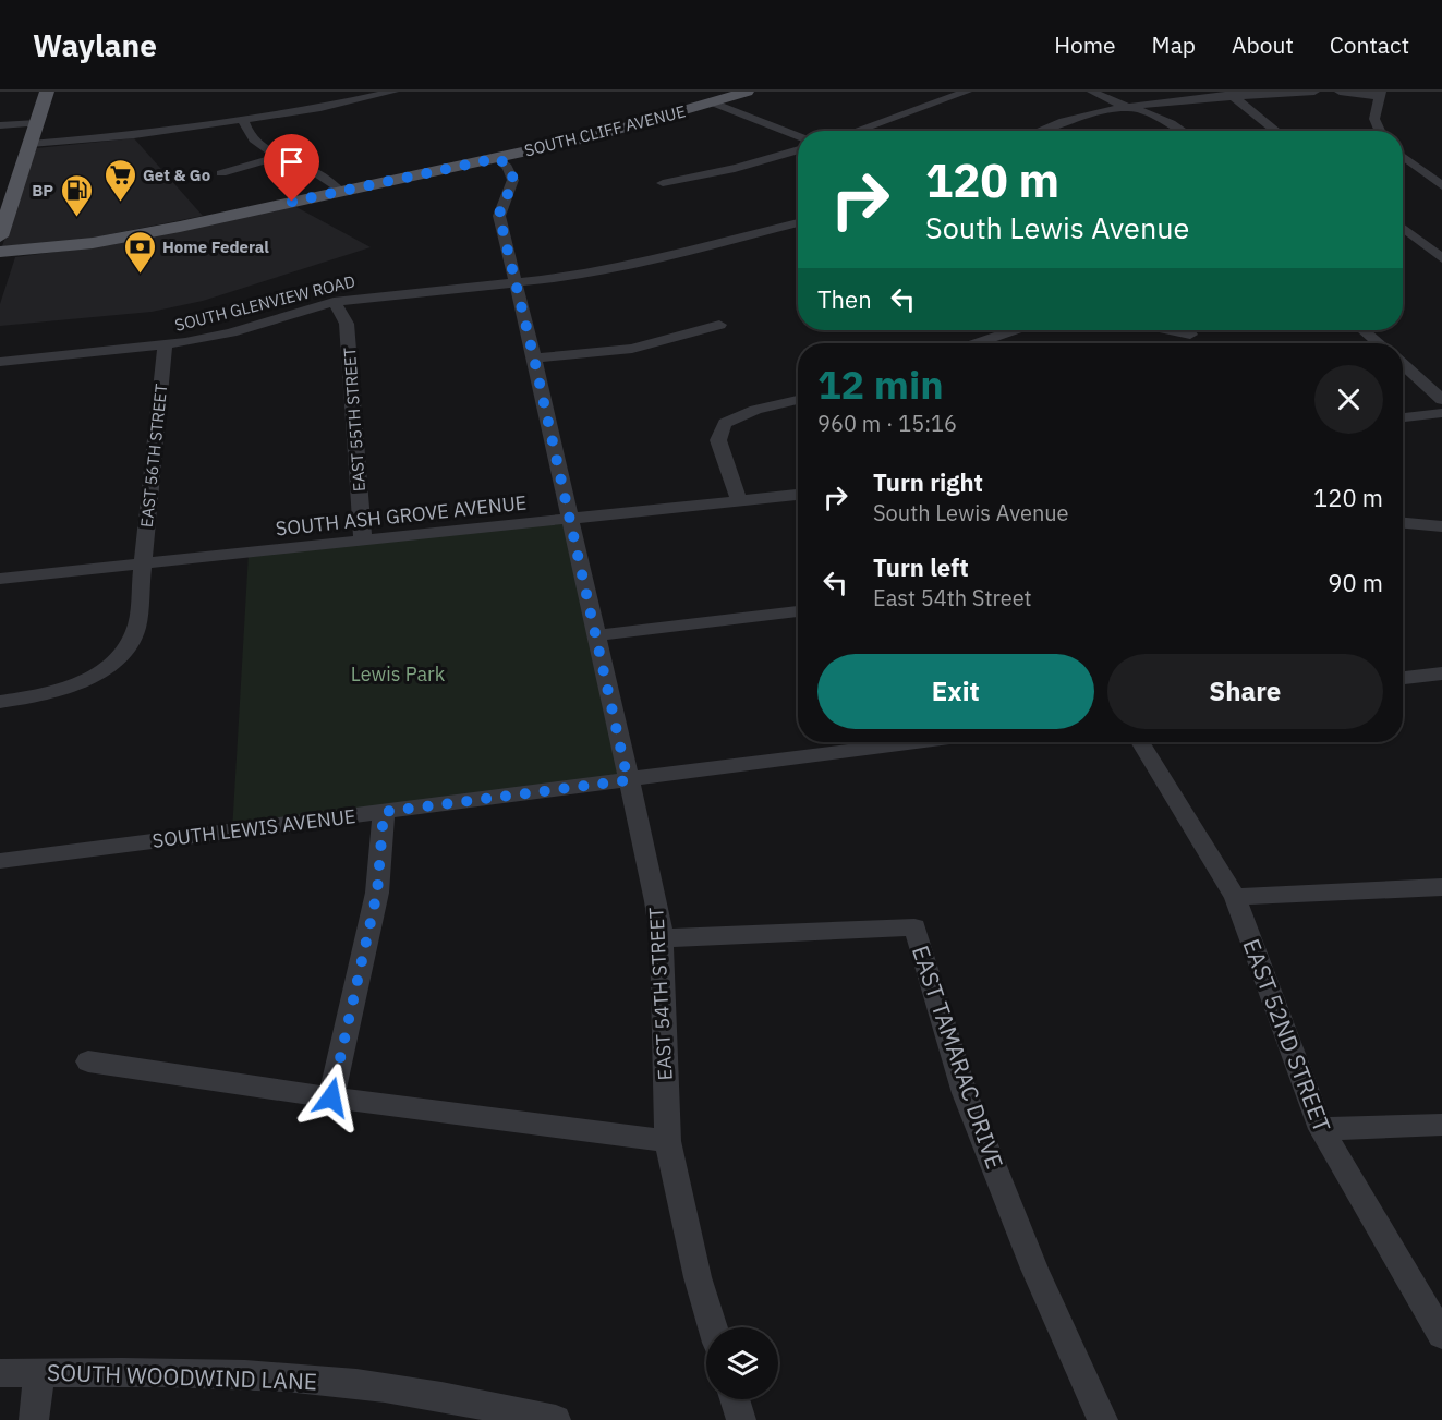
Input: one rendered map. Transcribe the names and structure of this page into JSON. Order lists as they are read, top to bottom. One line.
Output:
{"streets":{"main road":["SOUTH CLIFF AVENUE"],"street":["SOUTH GLENVIEW ROAD","EAST 55TH STREET","EAST 56TH STREET","SOUTH ASH GROVE AVENUE","SOUTH LEWIS AVENUE","EAST 54TH STREET","EAST 52ND STREET","EAST TAMARAC DRIVE","SOUTH WOODWIND LANE"]},"crossings":[["SOUTH CLIFF AVENUE","EAST 54TH STREET"],["SOUTH GLENVIEW ROAD","EAST 55TH STREET"],["SOUTH GLENVIEW ROAD","EAST 56TH STREET"],["SOUTH GLENVIEW ROAD","EAST 54TH STREET"],["EAST 55TH STREET","SOUTH ASH GROVE AVENUE"],["EAST 56TH STREET","SOUTH ASH GROVE AVENUE"],["SOUTH ASH GROVE AVENUE","EAST 54TH STREET"],["SOUTH LEWIS AVENUE","EAST 54TH STREET"],["EAST 54TH STREET","EAST TAMARAC DRIVE"]],"parks":["Lewis Park"],"places":{"supermarket":["Get & Go"],"fuel station":["BP"],"bank":["Home Federal"]},"page":{"header":"Waylane","nav":["Home","Map","About","Contact"],"turn":["120 m","South Lewis Avenue"],"then":"Then","heading":["12 min","960 m · 15:16"],"list":[{"name":"Turn right","note":"South Lewis Avenue","value":"120 m"},{"name":"Turn left","note":"East 54th Street","value":"90 m"}],"buttons":["Exit","Share"]}}
